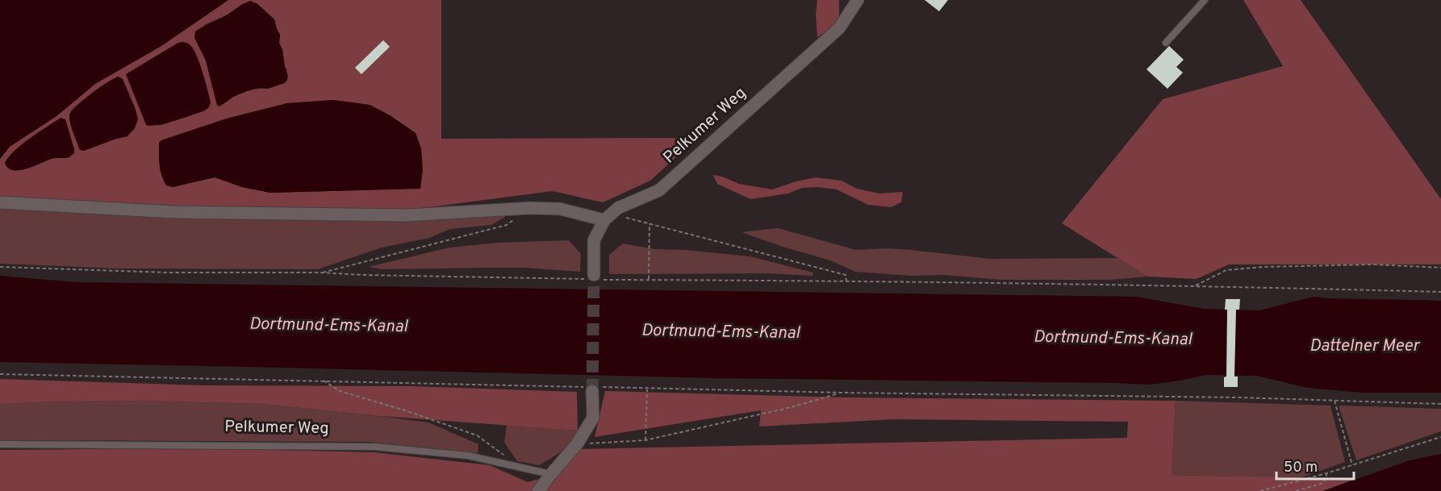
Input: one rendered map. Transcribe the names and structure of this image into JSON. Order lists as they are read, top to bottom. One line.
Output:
{"streets":{"street":["Pelkumer Weg"]},"water":["Dortmund-Ems-Kanal","Dattelner Meer"],"scale_bar":"50 m"}
